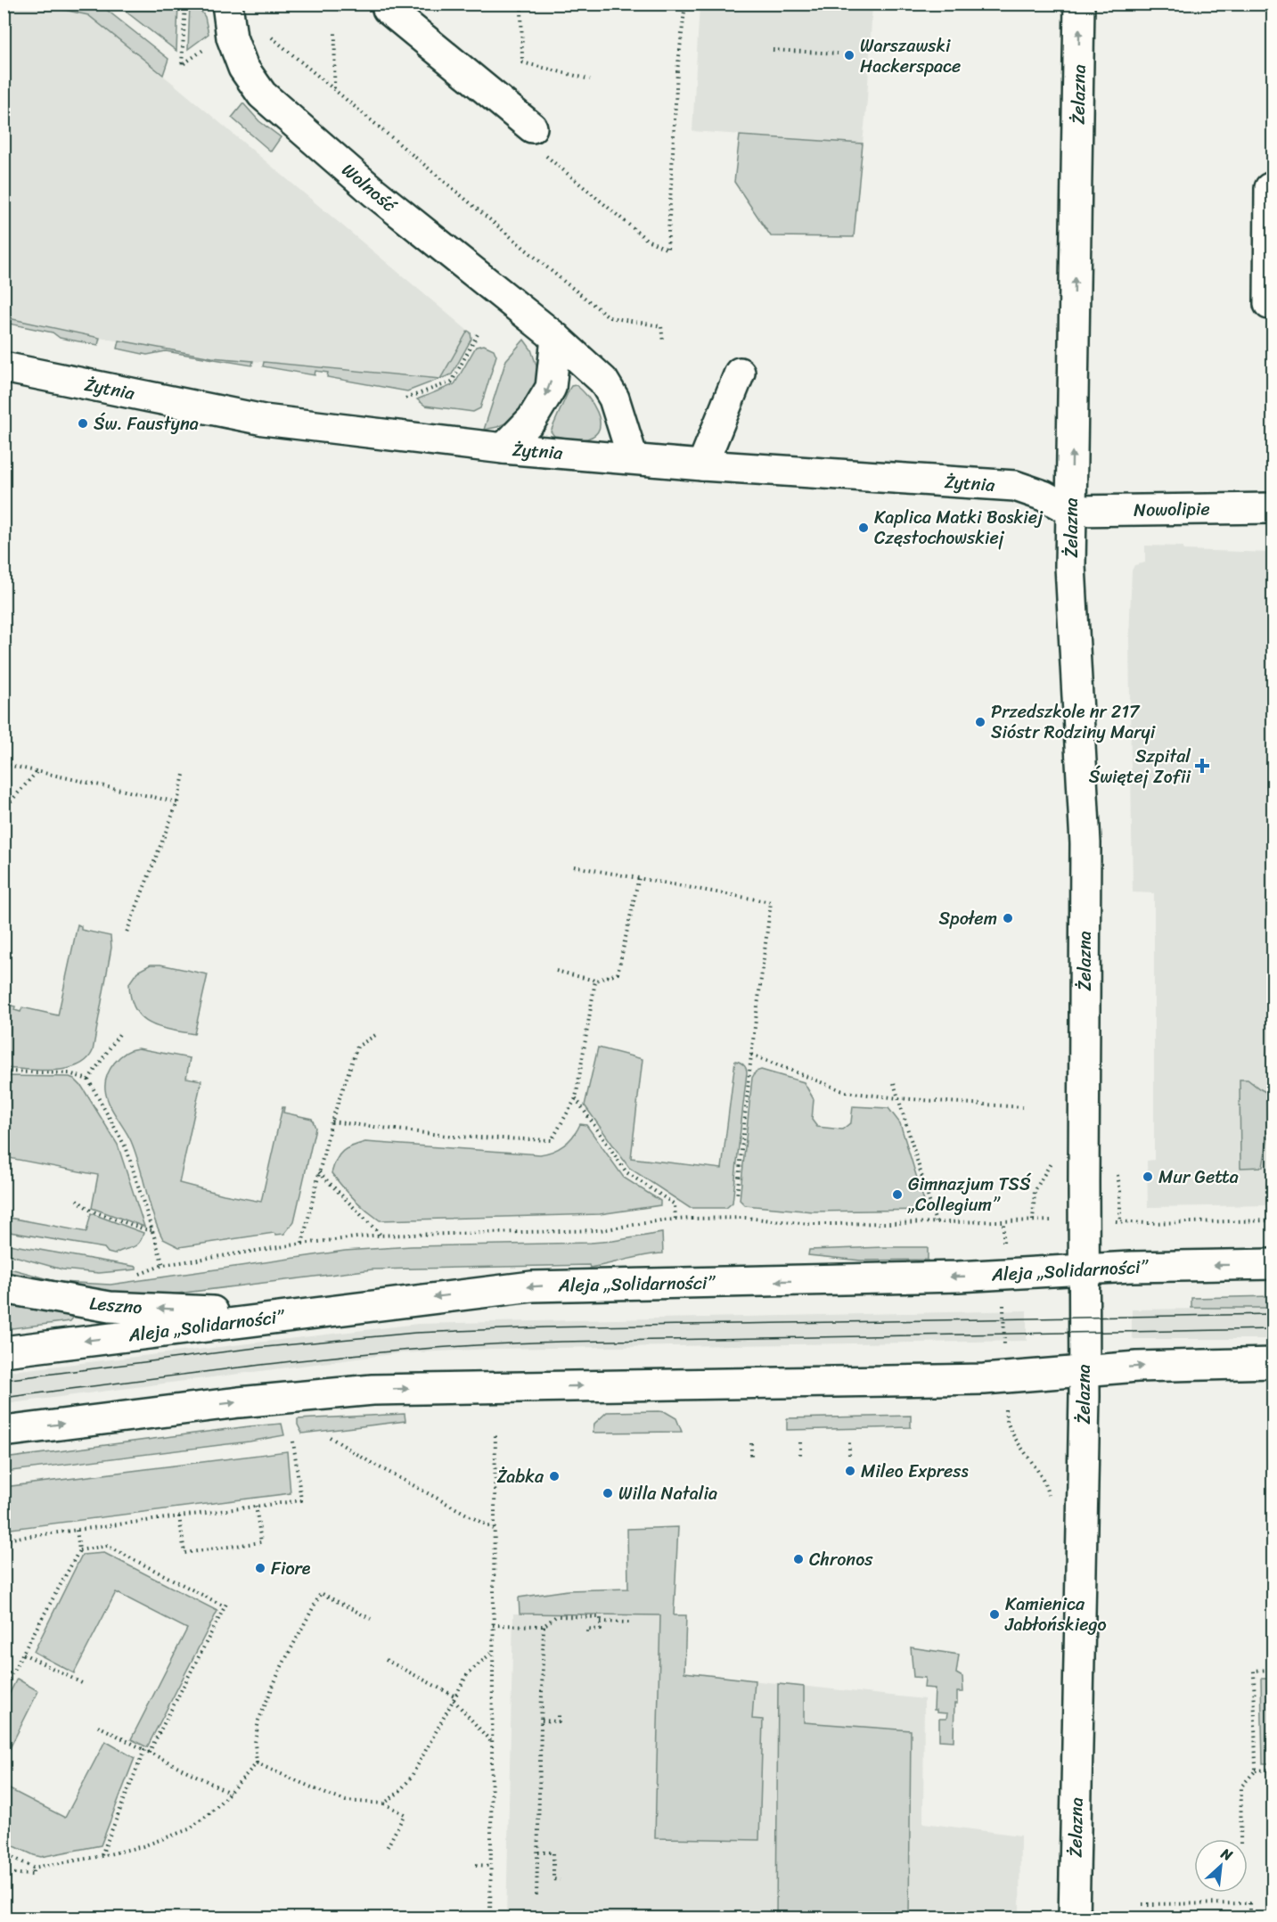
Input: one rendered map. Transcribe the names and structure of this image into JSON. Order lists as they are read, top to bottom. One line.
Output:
{"streets":{"street":["Żelazna","Wolność","Żytnia","Nowolipie","Aleja „Solidarności”","Leszno"]},"crossings":[["Żelazna","Żytnia"],["Żelazna","Nowolipie"],["Żelazna","Aleja „Solidarności”"],["Wolność","Żytnia"],["Żytnia","Nowolipie"],["Aleja „Solidarności”","Leszno"]],"places":{"other":["Warszawski Hackerspace","Św. Faustyna","Kaplica Matki Boskiej Częstochowskiej","Przedszkole nr 217 Sióstr Rodziny Maryi","Społem","Mur Getta","Gimnazjum TSŚ „Collegium”","Mileo Express","Żabka","Willa Natalia","Chronos","Fiore","Kamienica Jabłońskiego"],"health":["Szpital Świętej Zofii"]},"north":"top right"}
